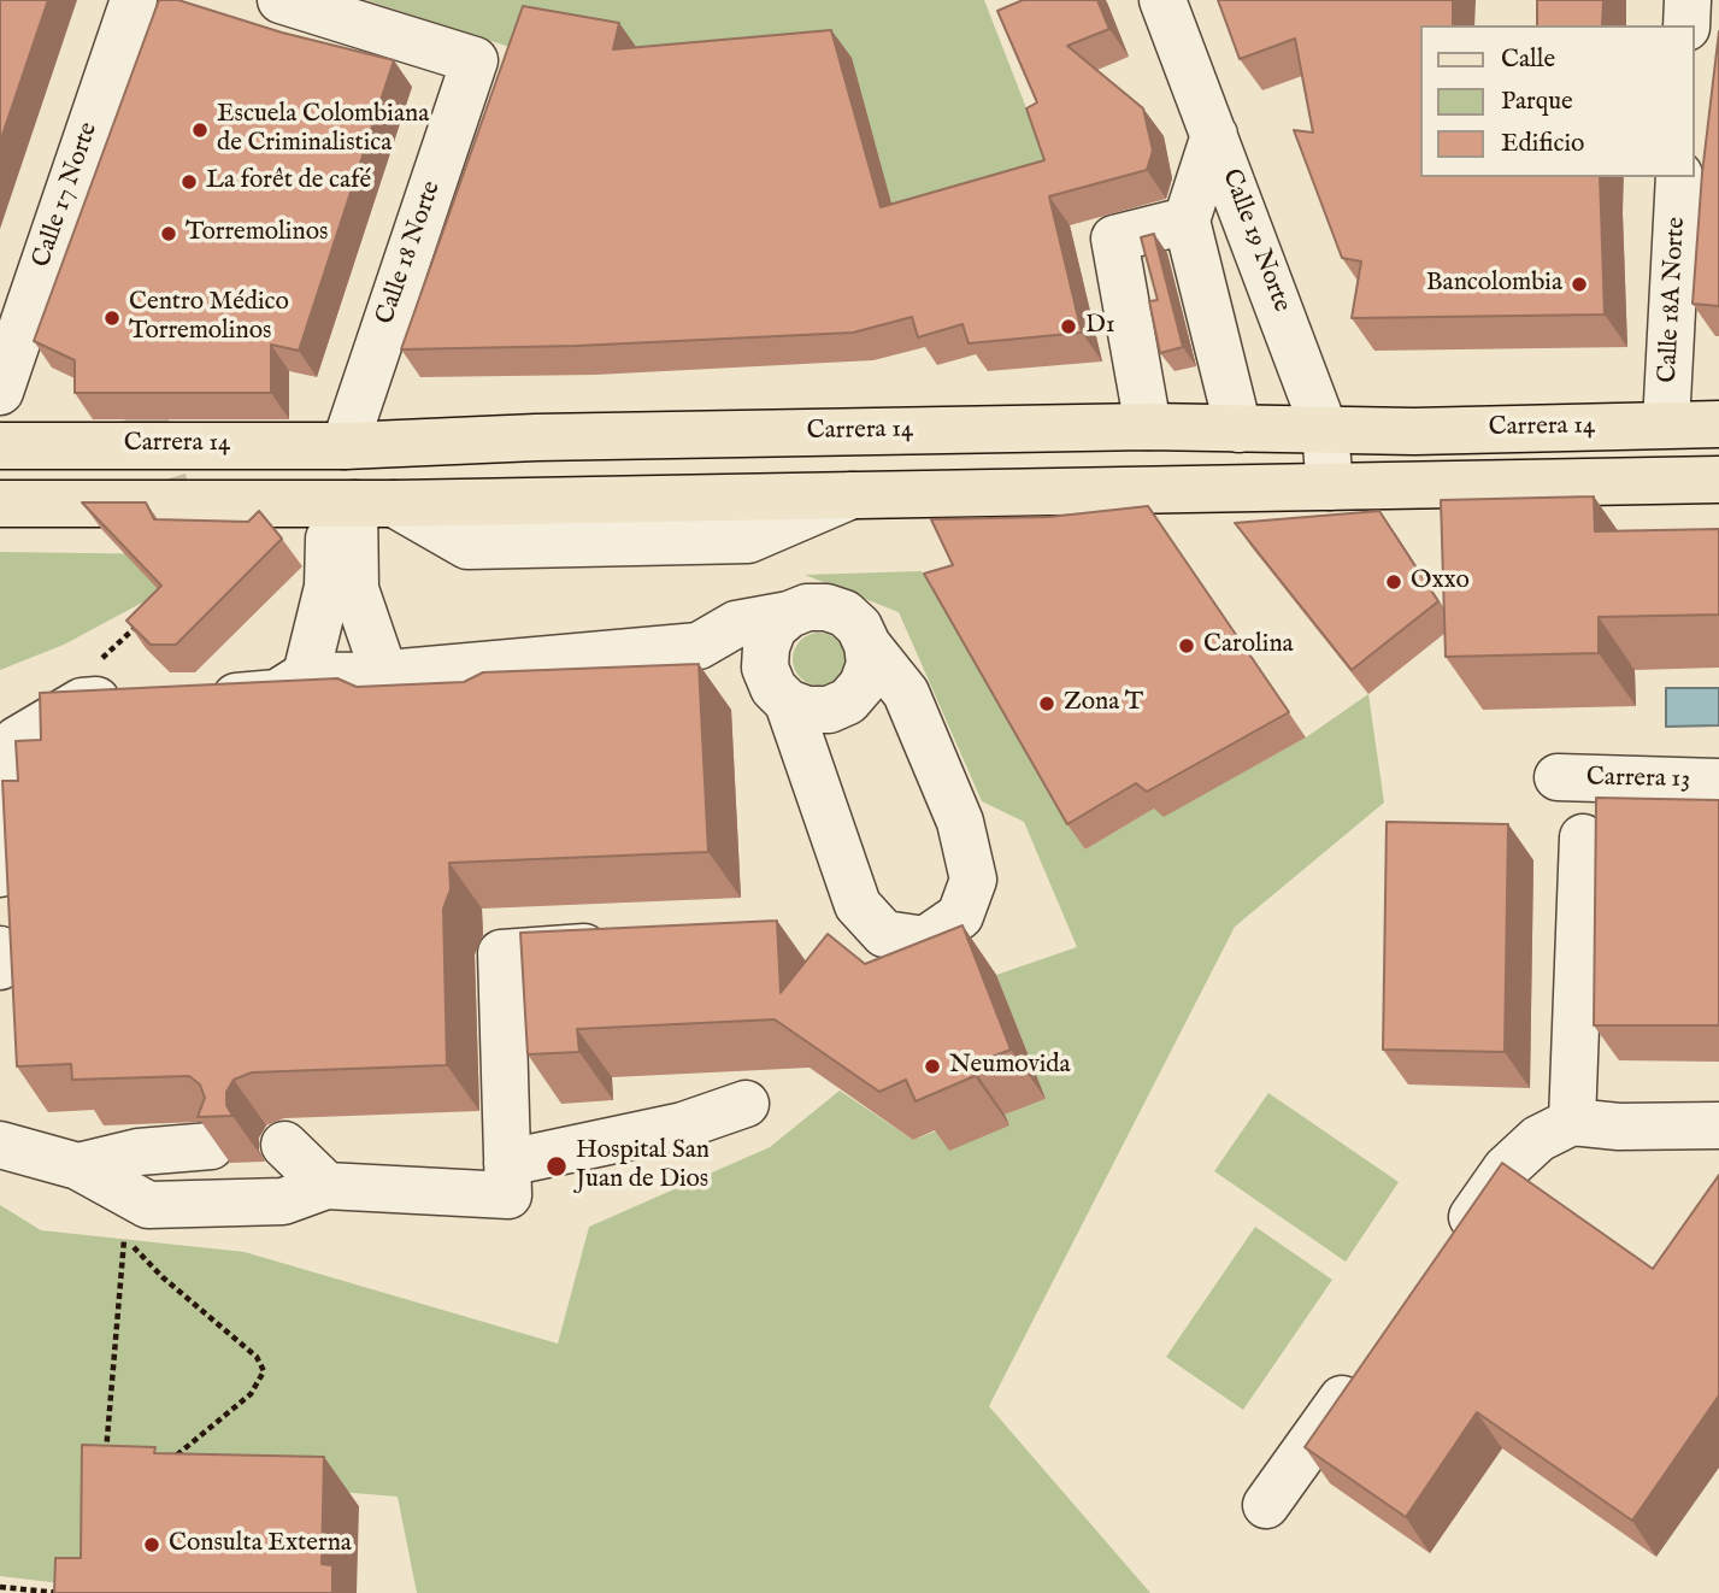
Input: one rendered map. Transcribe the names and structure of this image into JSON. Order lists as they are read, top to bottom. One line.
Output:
{"streets":{"main road":["Carrera 14"],"street":["Calle 17 Norte","Calle 19 Norte","Calle 18 Norte","Calle 18A Norte","Carrera 13"]},"crossings":[["Calle 19 Norte","Carrera 14"],["Calle 18 Norte","Carrera 14"],["Calle 18A Norte","Carrera 14"]],"places":["Escuela Colombiana de Criminalistica","La forêt de café","Torremolinos","Bancolombia","Centro Médico Torremolinos","D1","Oxxo","Carolina","Zona T","Neumovida","Hospital San Juan de Dios","Consulta Externa"],"legend":["Calle","Parque","Edificio"]}
